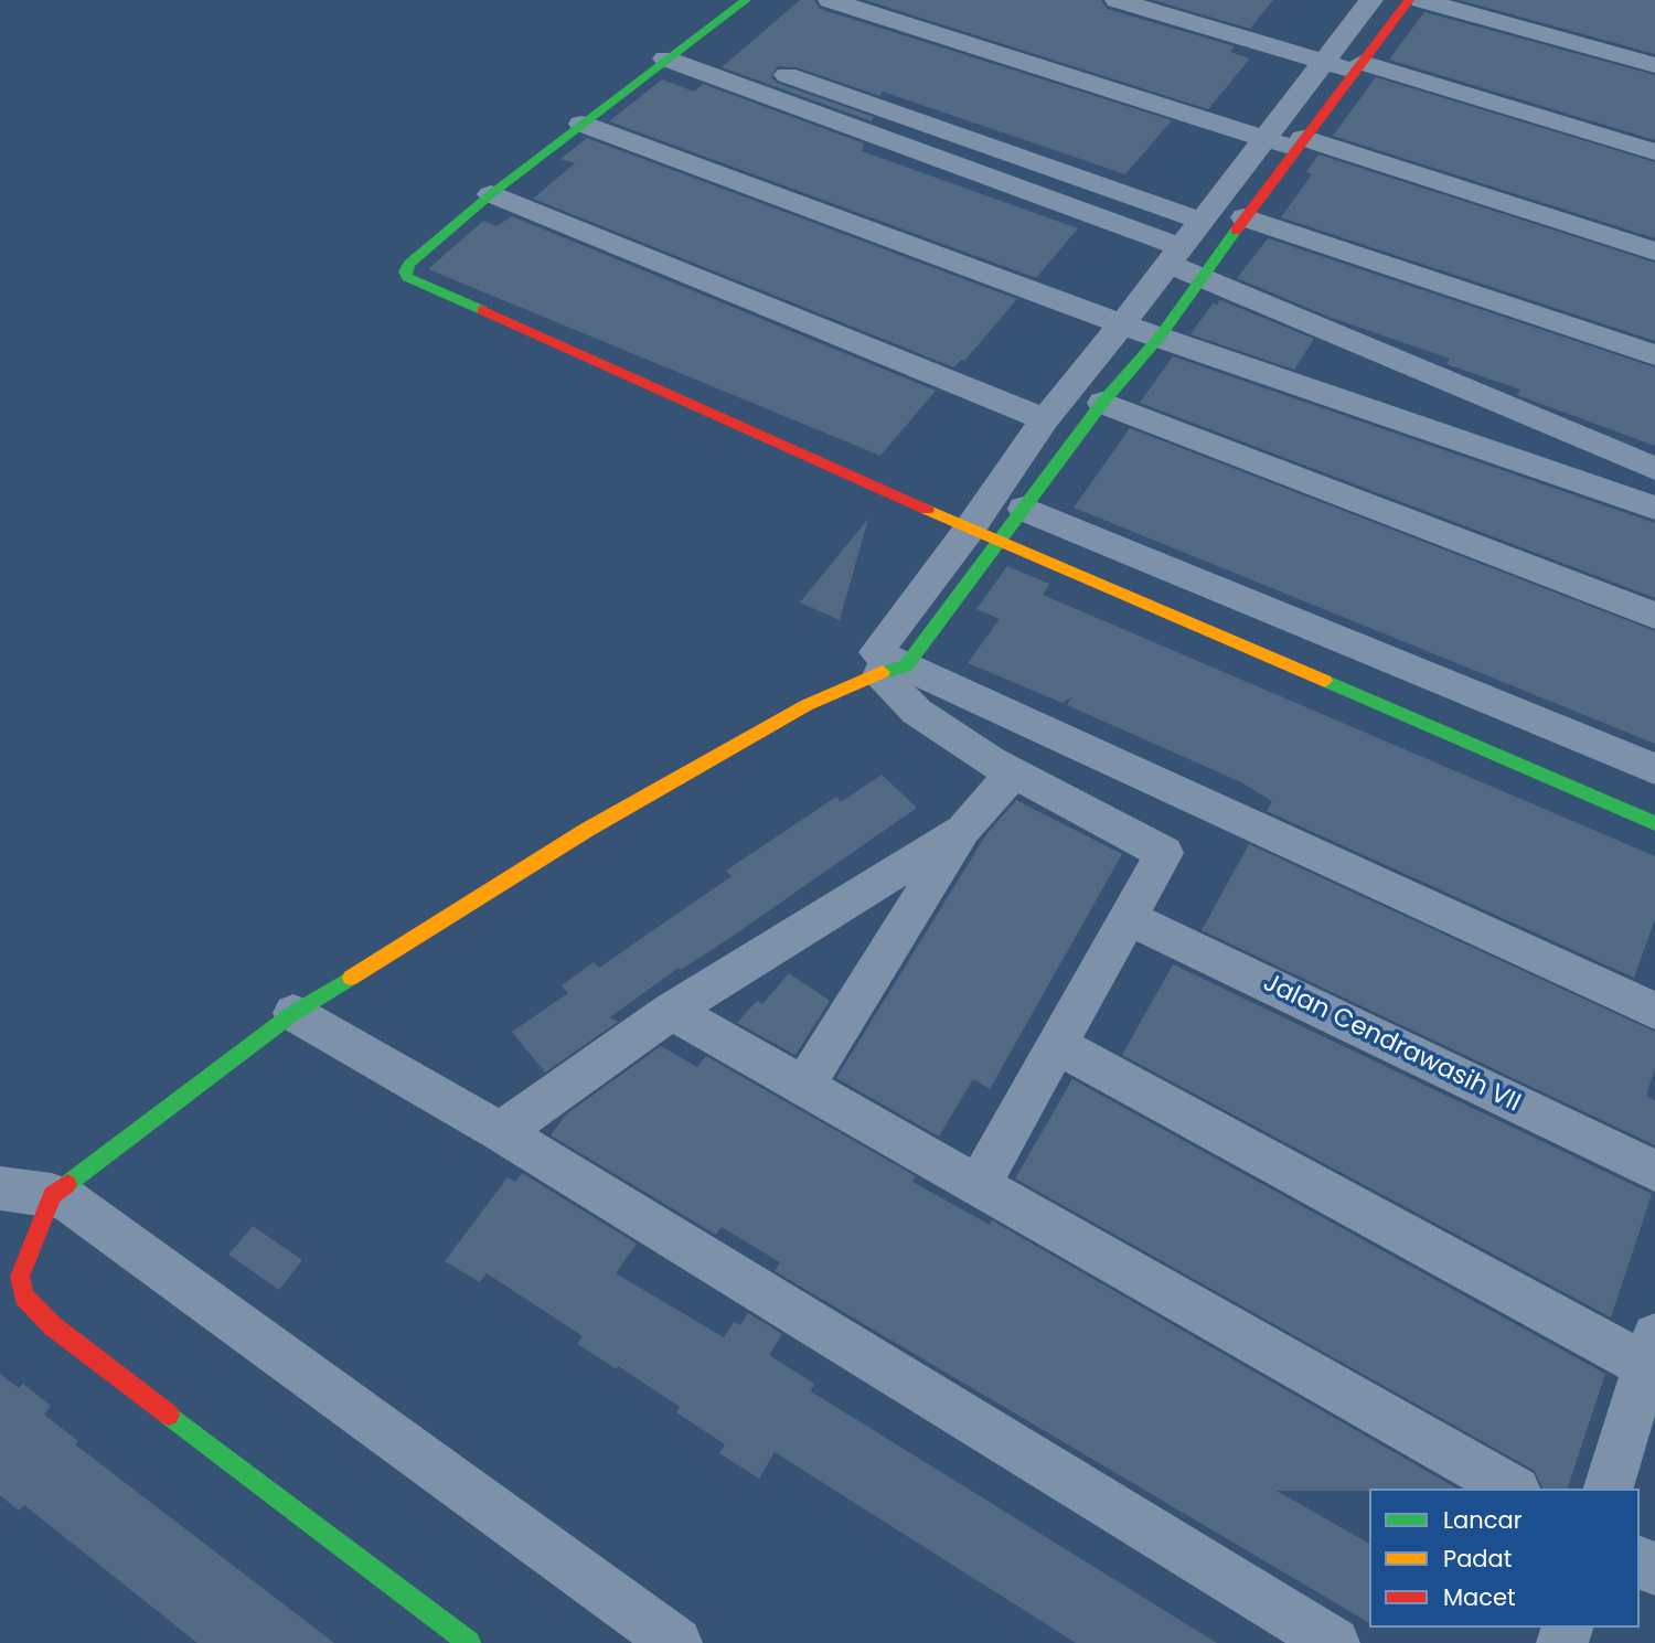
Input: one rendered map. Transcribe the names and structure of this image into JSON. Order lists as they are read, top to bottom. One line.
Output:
{"streets":{"street":["Jalan Cendrawasih VII"]},"legend":["Lancar","Padat","Macet"]}
